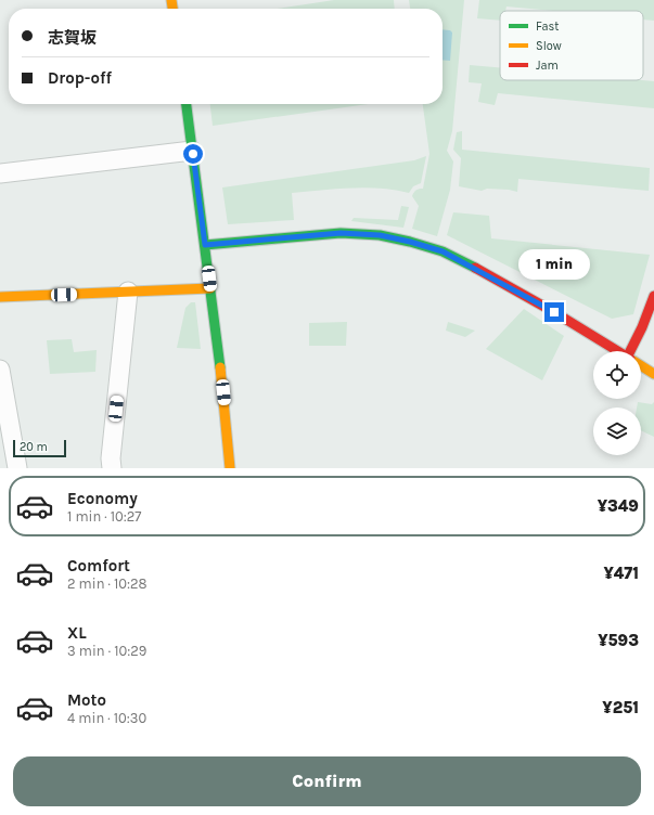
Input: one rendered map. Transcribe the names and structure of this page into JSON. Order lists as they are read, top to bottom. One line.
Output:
{"legend":["Fast","Slow","Jam"],"scale_bar":"20 m","page":{"banner":["志賀坂","Drop-off"],"bubble":"1 min","scale":"20 m","list":[{"name":"Economy","note":"1 min · 10:27","value":"¥349"},{"name":"Comfort","note":"2 min · 10:28","value":"¥471"},{"name":"XL","note":"3 min · 10:29","value":"¥593"},{"name":"Moto","note":"4 min · 10:30","value":"¥251"}],"buttons":"Confirm"}}
